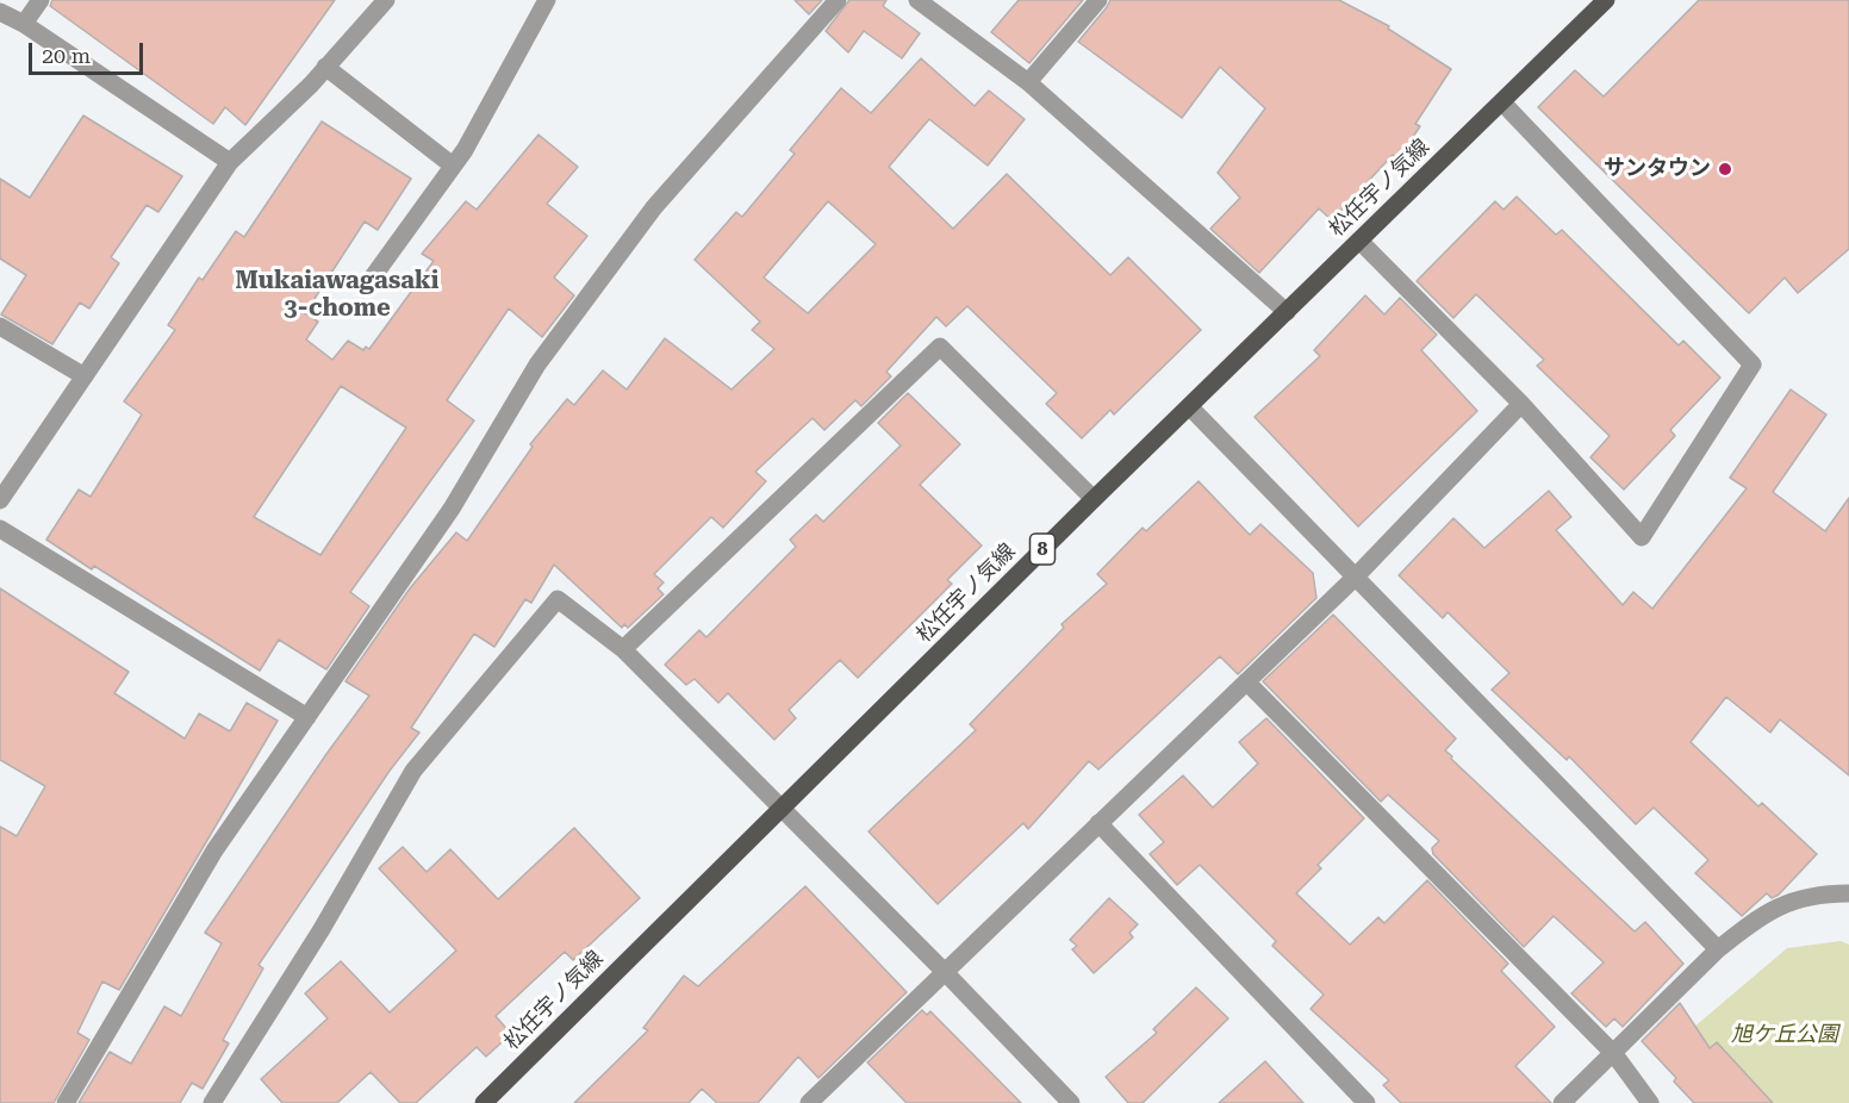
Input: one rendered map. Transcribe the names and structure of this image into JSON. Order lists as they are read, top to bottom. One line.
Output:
{"streets":{"main road":["松任宇ノ気線","8"]},"districts":["Mukaiawagasaki 3-chome"],"parks":["旭ケ丘公園"],"places":["サンタウン"],"scale_bar":"20 m"}
